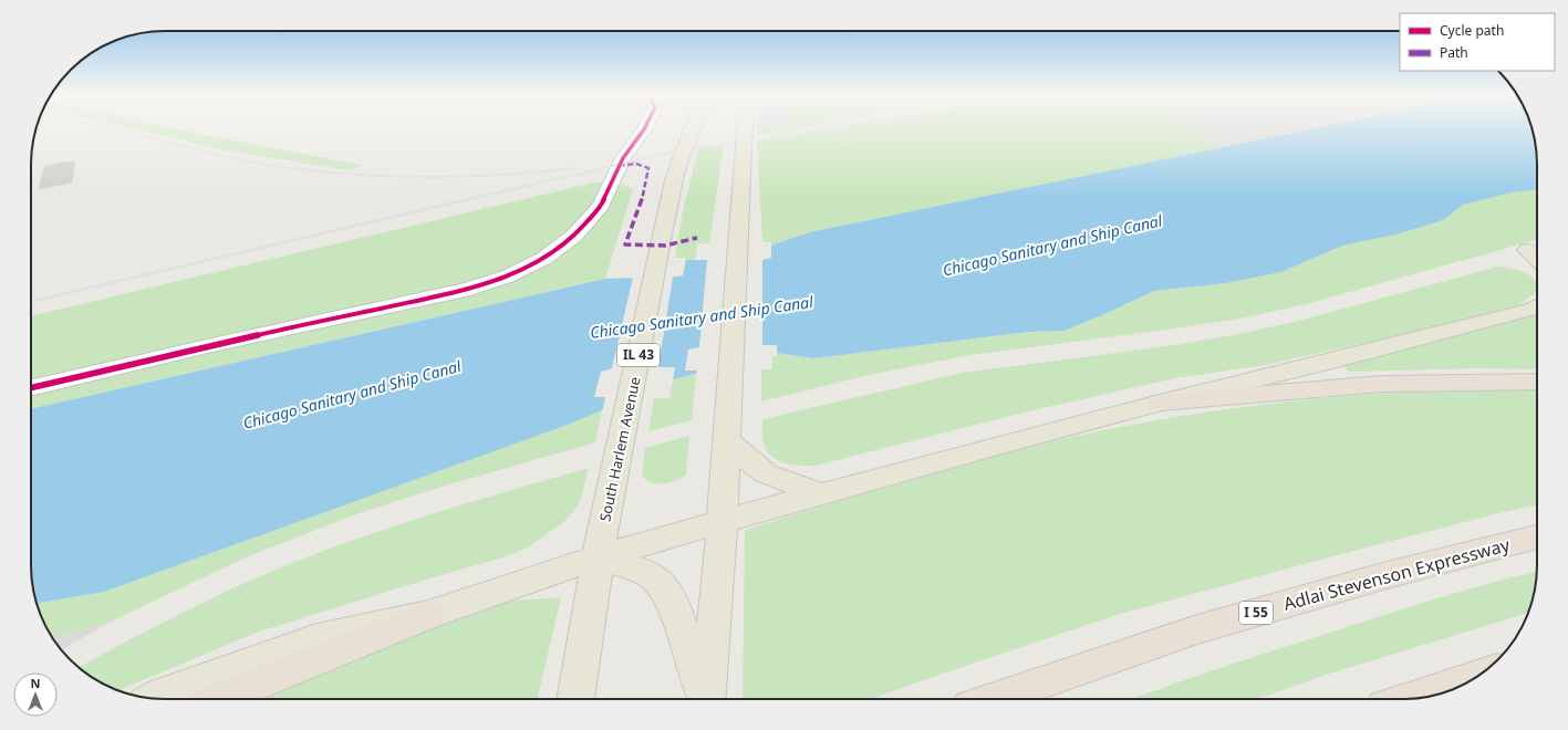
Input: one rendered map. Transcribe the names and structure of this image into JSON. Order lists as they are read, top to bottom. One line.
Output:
{"streets":{"highway":["Adlai Stevenson Expressway","I 55"],"main road":["IL 43","South Harlem Avenue"]},"water":["Chicago Sanitary and Ship Canal"],"legend":["Cycle path","Path"],"north":"top"}
